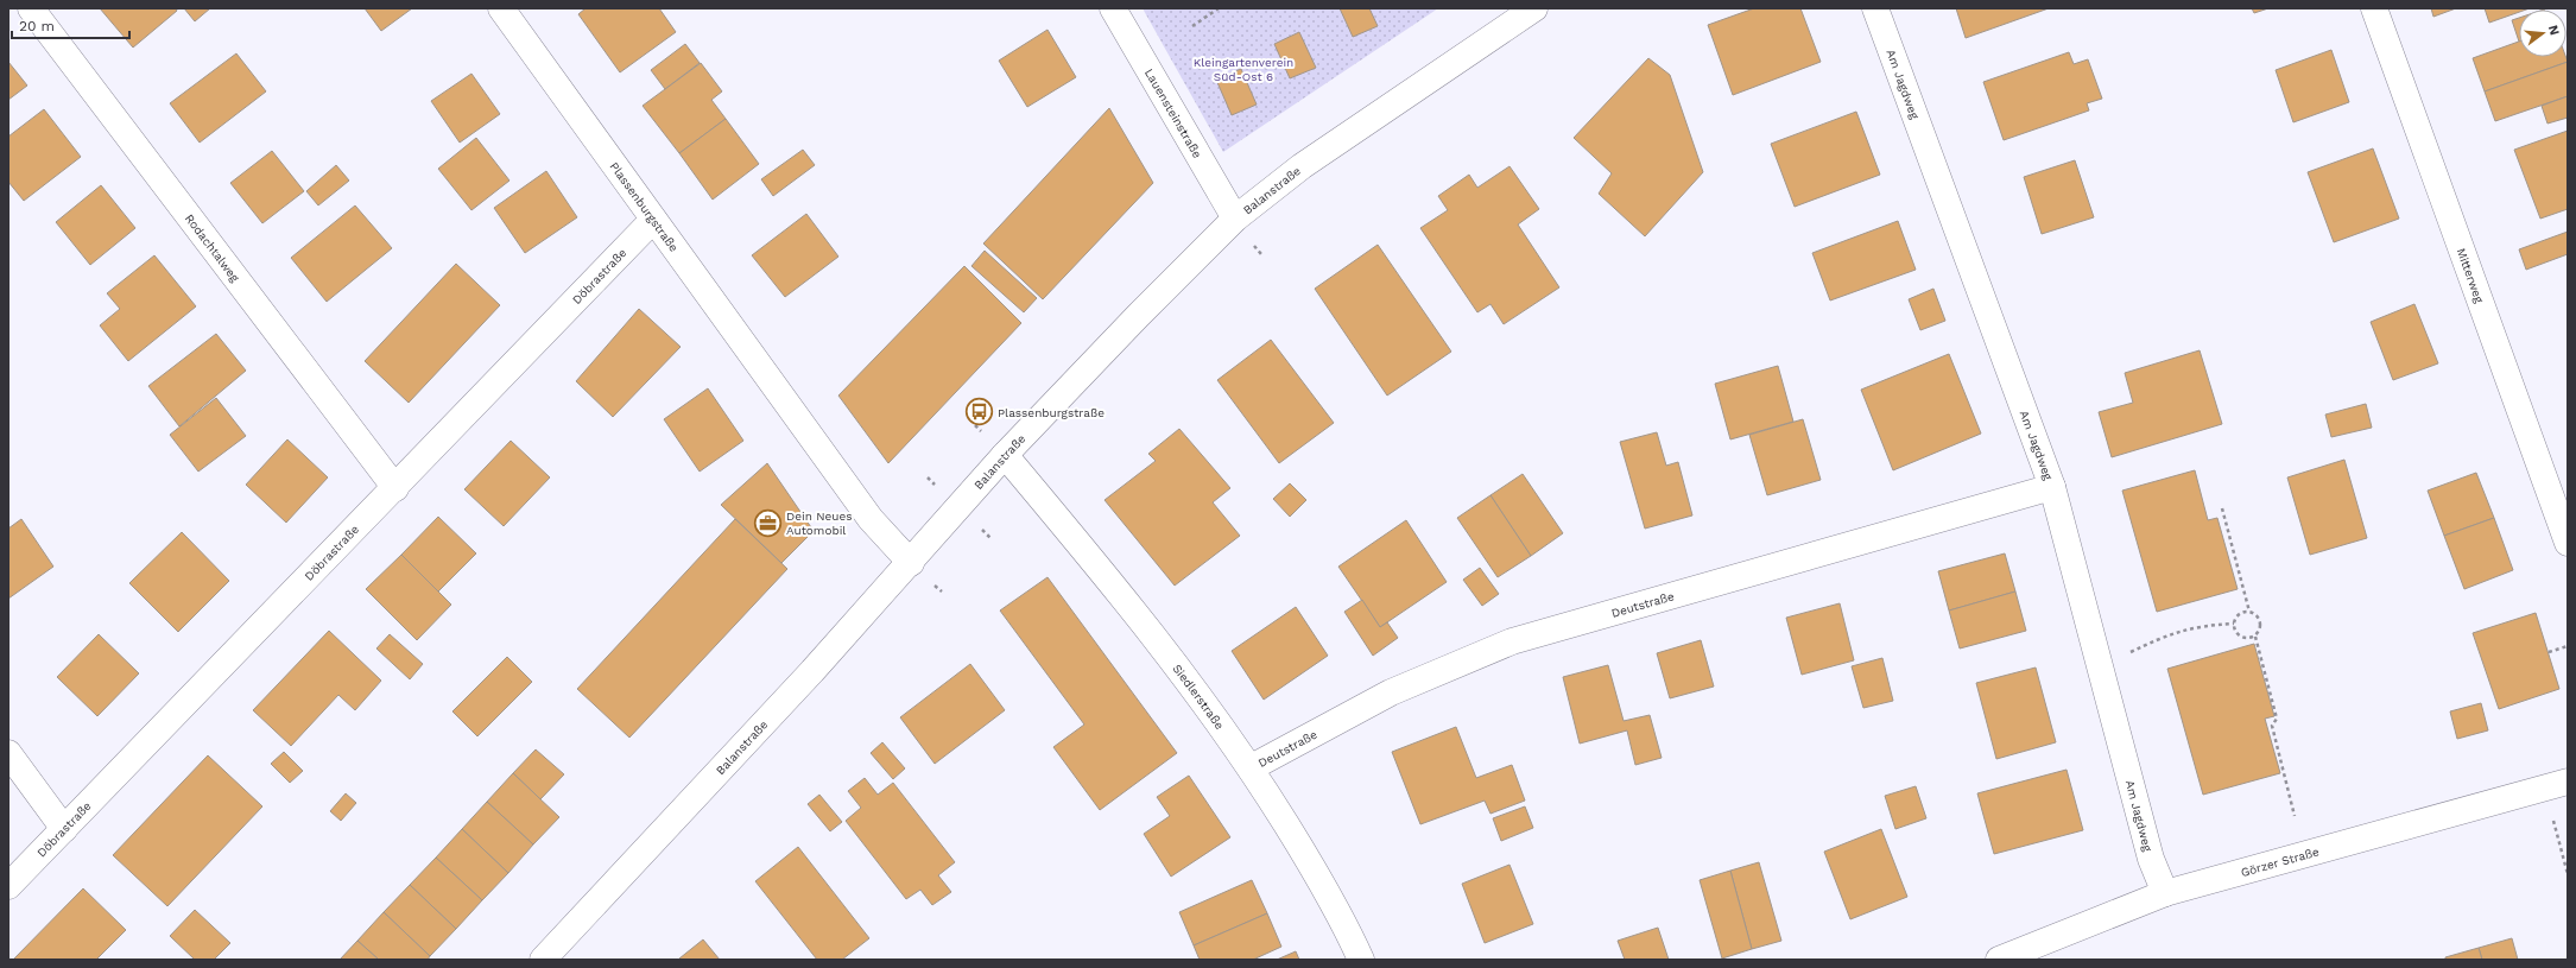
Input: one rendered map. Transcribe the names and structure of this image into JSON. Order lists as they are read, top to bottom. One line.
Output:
{"streets":{"street":["Am Jagdweg","Lauensteinstraße","Balanstraße","Plassenburgstraße","Rodachtalweg","Mitterweg","Döbrastraße","Deutstraße","Siedlerstraße","Görzer Straße"]},"crossings":[["Am Jagdweg","Deutstraße"],["Am Jagdweg","Görzer Straße"],["Lauensteinstraße","Balanstraße"],["Balanstraße","Plassenburgstraße"],["Balanstraße","Siedlerstraße"],["Plassenburgstraße","Döbrastraße"],["Rodachtalweg","Döbrastraße"],["Deutstraße","Siedlerstraße"]],"parks":["Kleingartenverein Süd-Ost 6"],"places":{"bus stop":["Plassenburgstraße"],"office":["Dein Neues Automobil"]},"scale_bar":"20 m","north":"right"}
